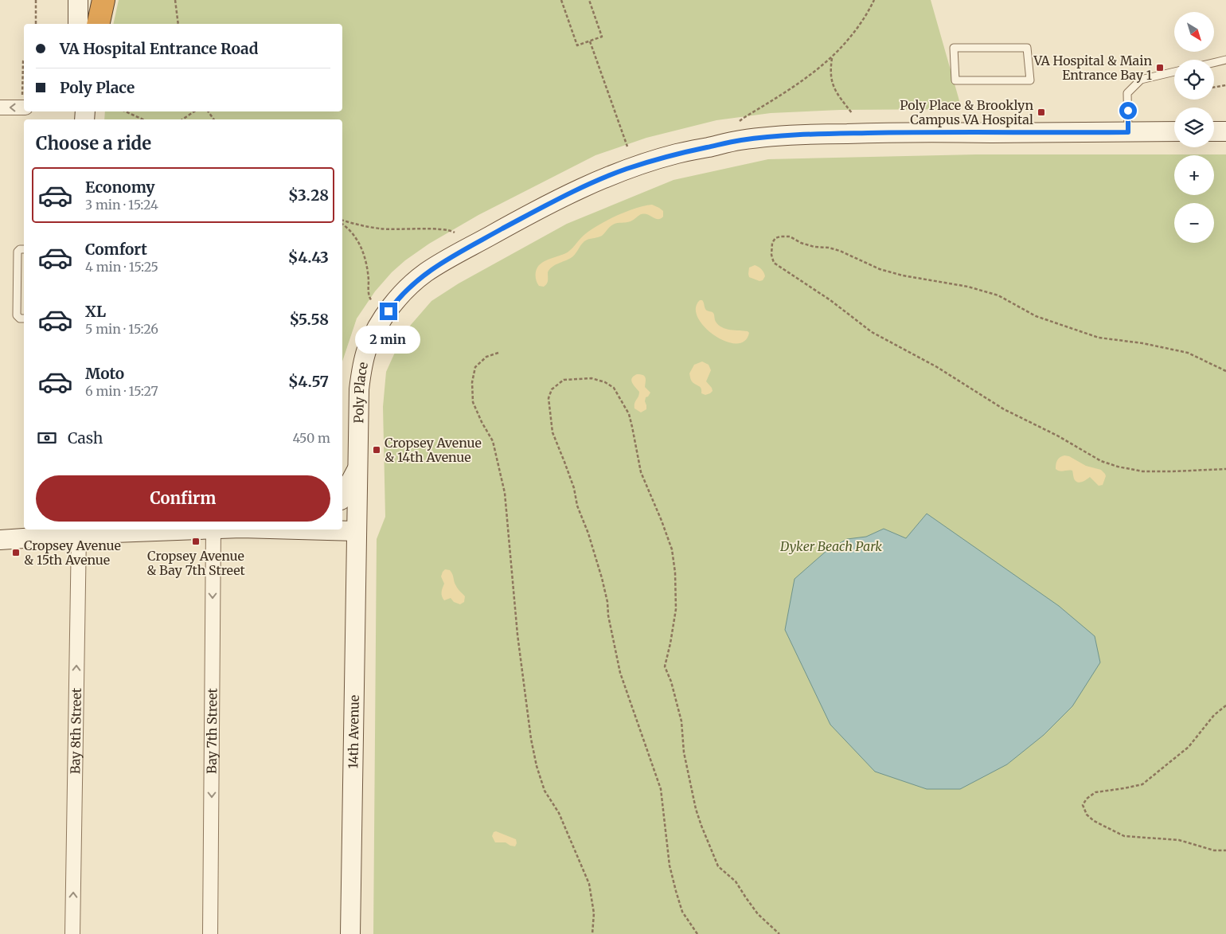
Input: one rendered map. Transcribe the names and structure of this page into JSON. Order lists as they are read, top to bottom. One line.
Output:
{"streets":{"main road":["Poly Place","14th Avenue"],"street":["Bay 8th Street","Bay 7th Street"]},"crossings":[["Poly Place","14th Avenue"]],"one_way":["Bay 8th Street","Bay 7th Street"],"parks":["Dyker Beach Park"],"places":{"transit":["VA Hospital & Main Entrance Bay 1","Poly Place & Brooklyn Campus VA Hospital","Cropsey Avenue & 14th Avenue","Cropsey Avenue & Bay 7th Street","Cropsey Avenue & 15th Avenue"]},"north":"bottom right","page":{"map_buttons":["+","−"],"banner":["VA Hospital Entrance Road","Poly Place"],"heading":"Choose a ride","list":[{"name":"Economy","note":"3 min · 15:24","value":"$3.28"},{"name":"Comfort","note":"4 min · 15:25","value":"$4.43"},{"name":"XL","note":"5 min · 15:26","value":"$5.58"},{"name":"Moto","note":"6 min · 15:27","value":"$4.57"}],"bubble":"2 min","pay":["Cash","450 m"],"buttons":"Confirm"}}
